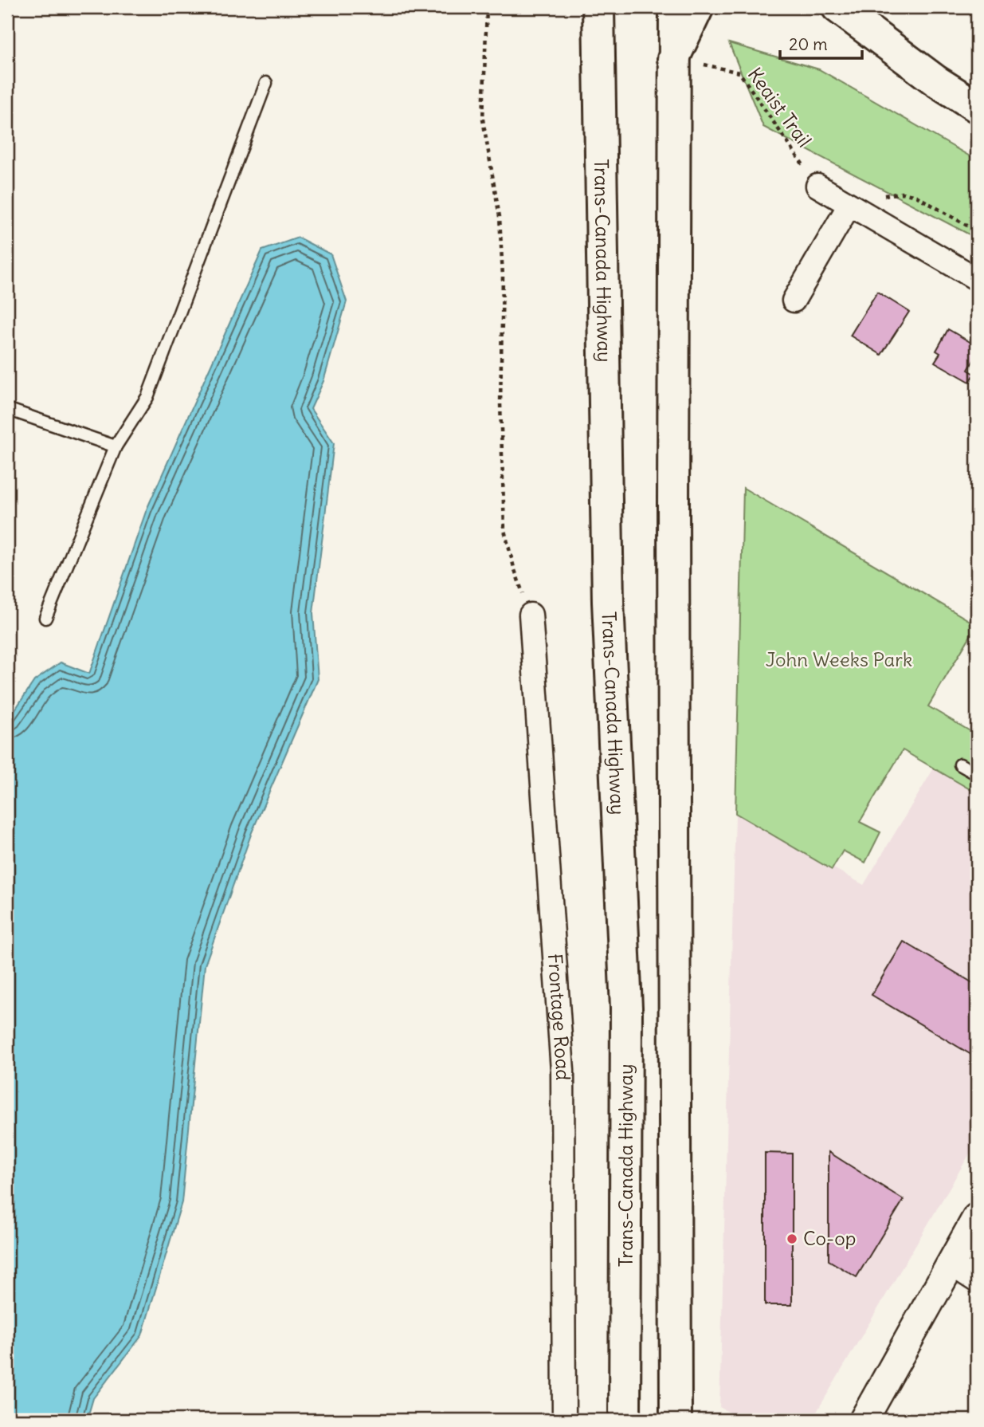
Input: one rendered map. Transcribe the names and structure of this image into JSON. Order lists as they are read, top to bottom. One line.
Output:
{"streets":{"highway":["Trans-Canada Highway"],"street":["Frontage Road"],"path":["Keaist Trail"]},"parks":["John Weeks Park"],"places":["Co-op"],"scale_bar":"20 m"}
